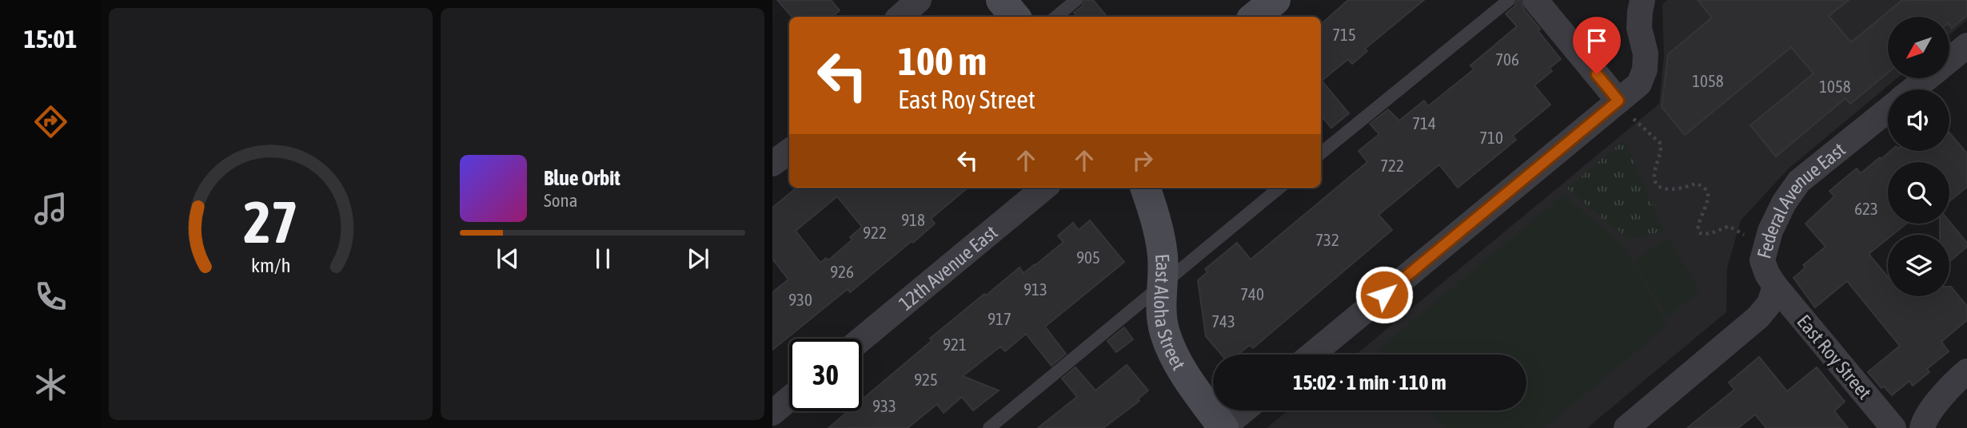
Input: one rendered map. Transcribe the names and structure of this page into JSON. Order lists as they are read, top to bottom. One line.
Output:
{"streets":{"street":["Federal Avenue East","12th Avenue East","East Aloha Street","East Roy Street"]},"crossings":[["Federal Avenue East","East Roy Street"]],"house_numbers":["715","706","1058","1058","714","710","722","623","918","922","732","905","926","913","740","930","917","743","921","925","933"],"north":"bottom left","page":{"tabs":"15:01","turn":["100 m","East Roy Street"],"song":["Blue Orbit","Sona"],"limit":"30","trip":"15:02 · 1 min · 110 m","gauge":["27","km/h"]}}
